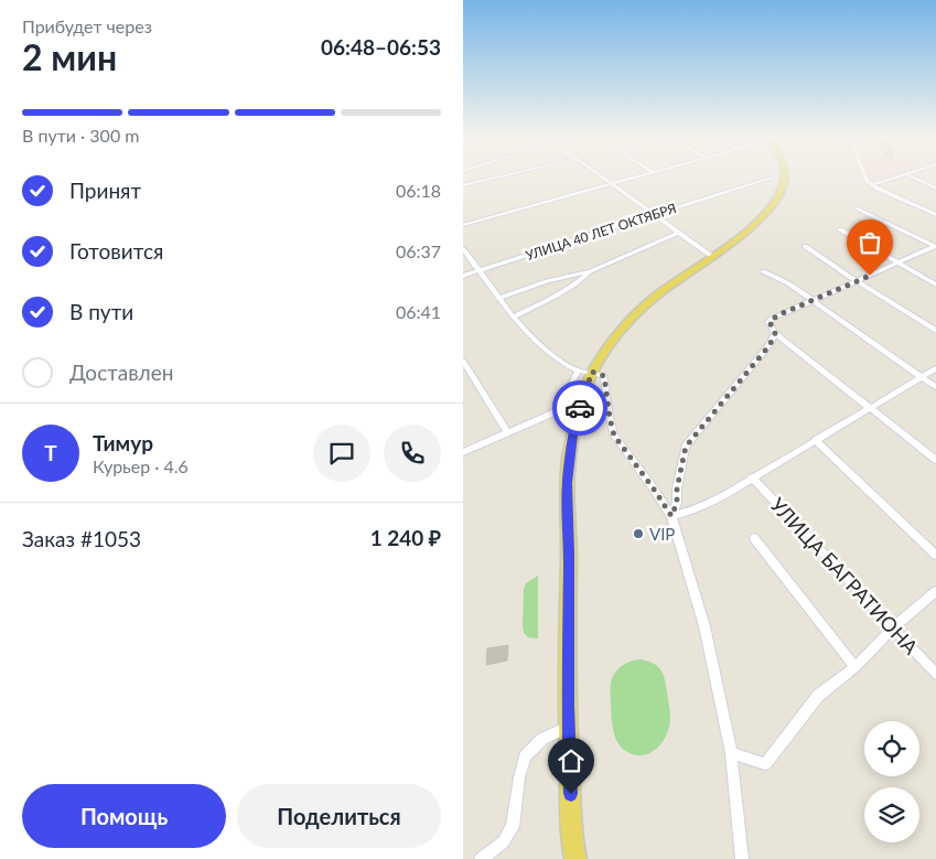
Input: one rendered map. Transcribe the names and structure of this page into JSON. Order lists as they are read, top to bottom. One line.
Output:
{"streets":{"street":["УЛИЦА 40 ЛЕТ ОКТЯБРЯ","УЛИЦА БАГРАТИОНА"]},"places":["VIP"],"page":{"heading":["2 мин","Прибудет через","06:48–06:53"],"panel":["Тимур","Курьер · 4.6","Заказ #1053","1 240 ₽"],"bar":"В пути · 300 m","list":[["Принят","06:18"],["Готовится","06:37"],["В пути","06:41"],"Доставлен"],"round":"Т","buttons":["Помощь","Поделиться"]}}
